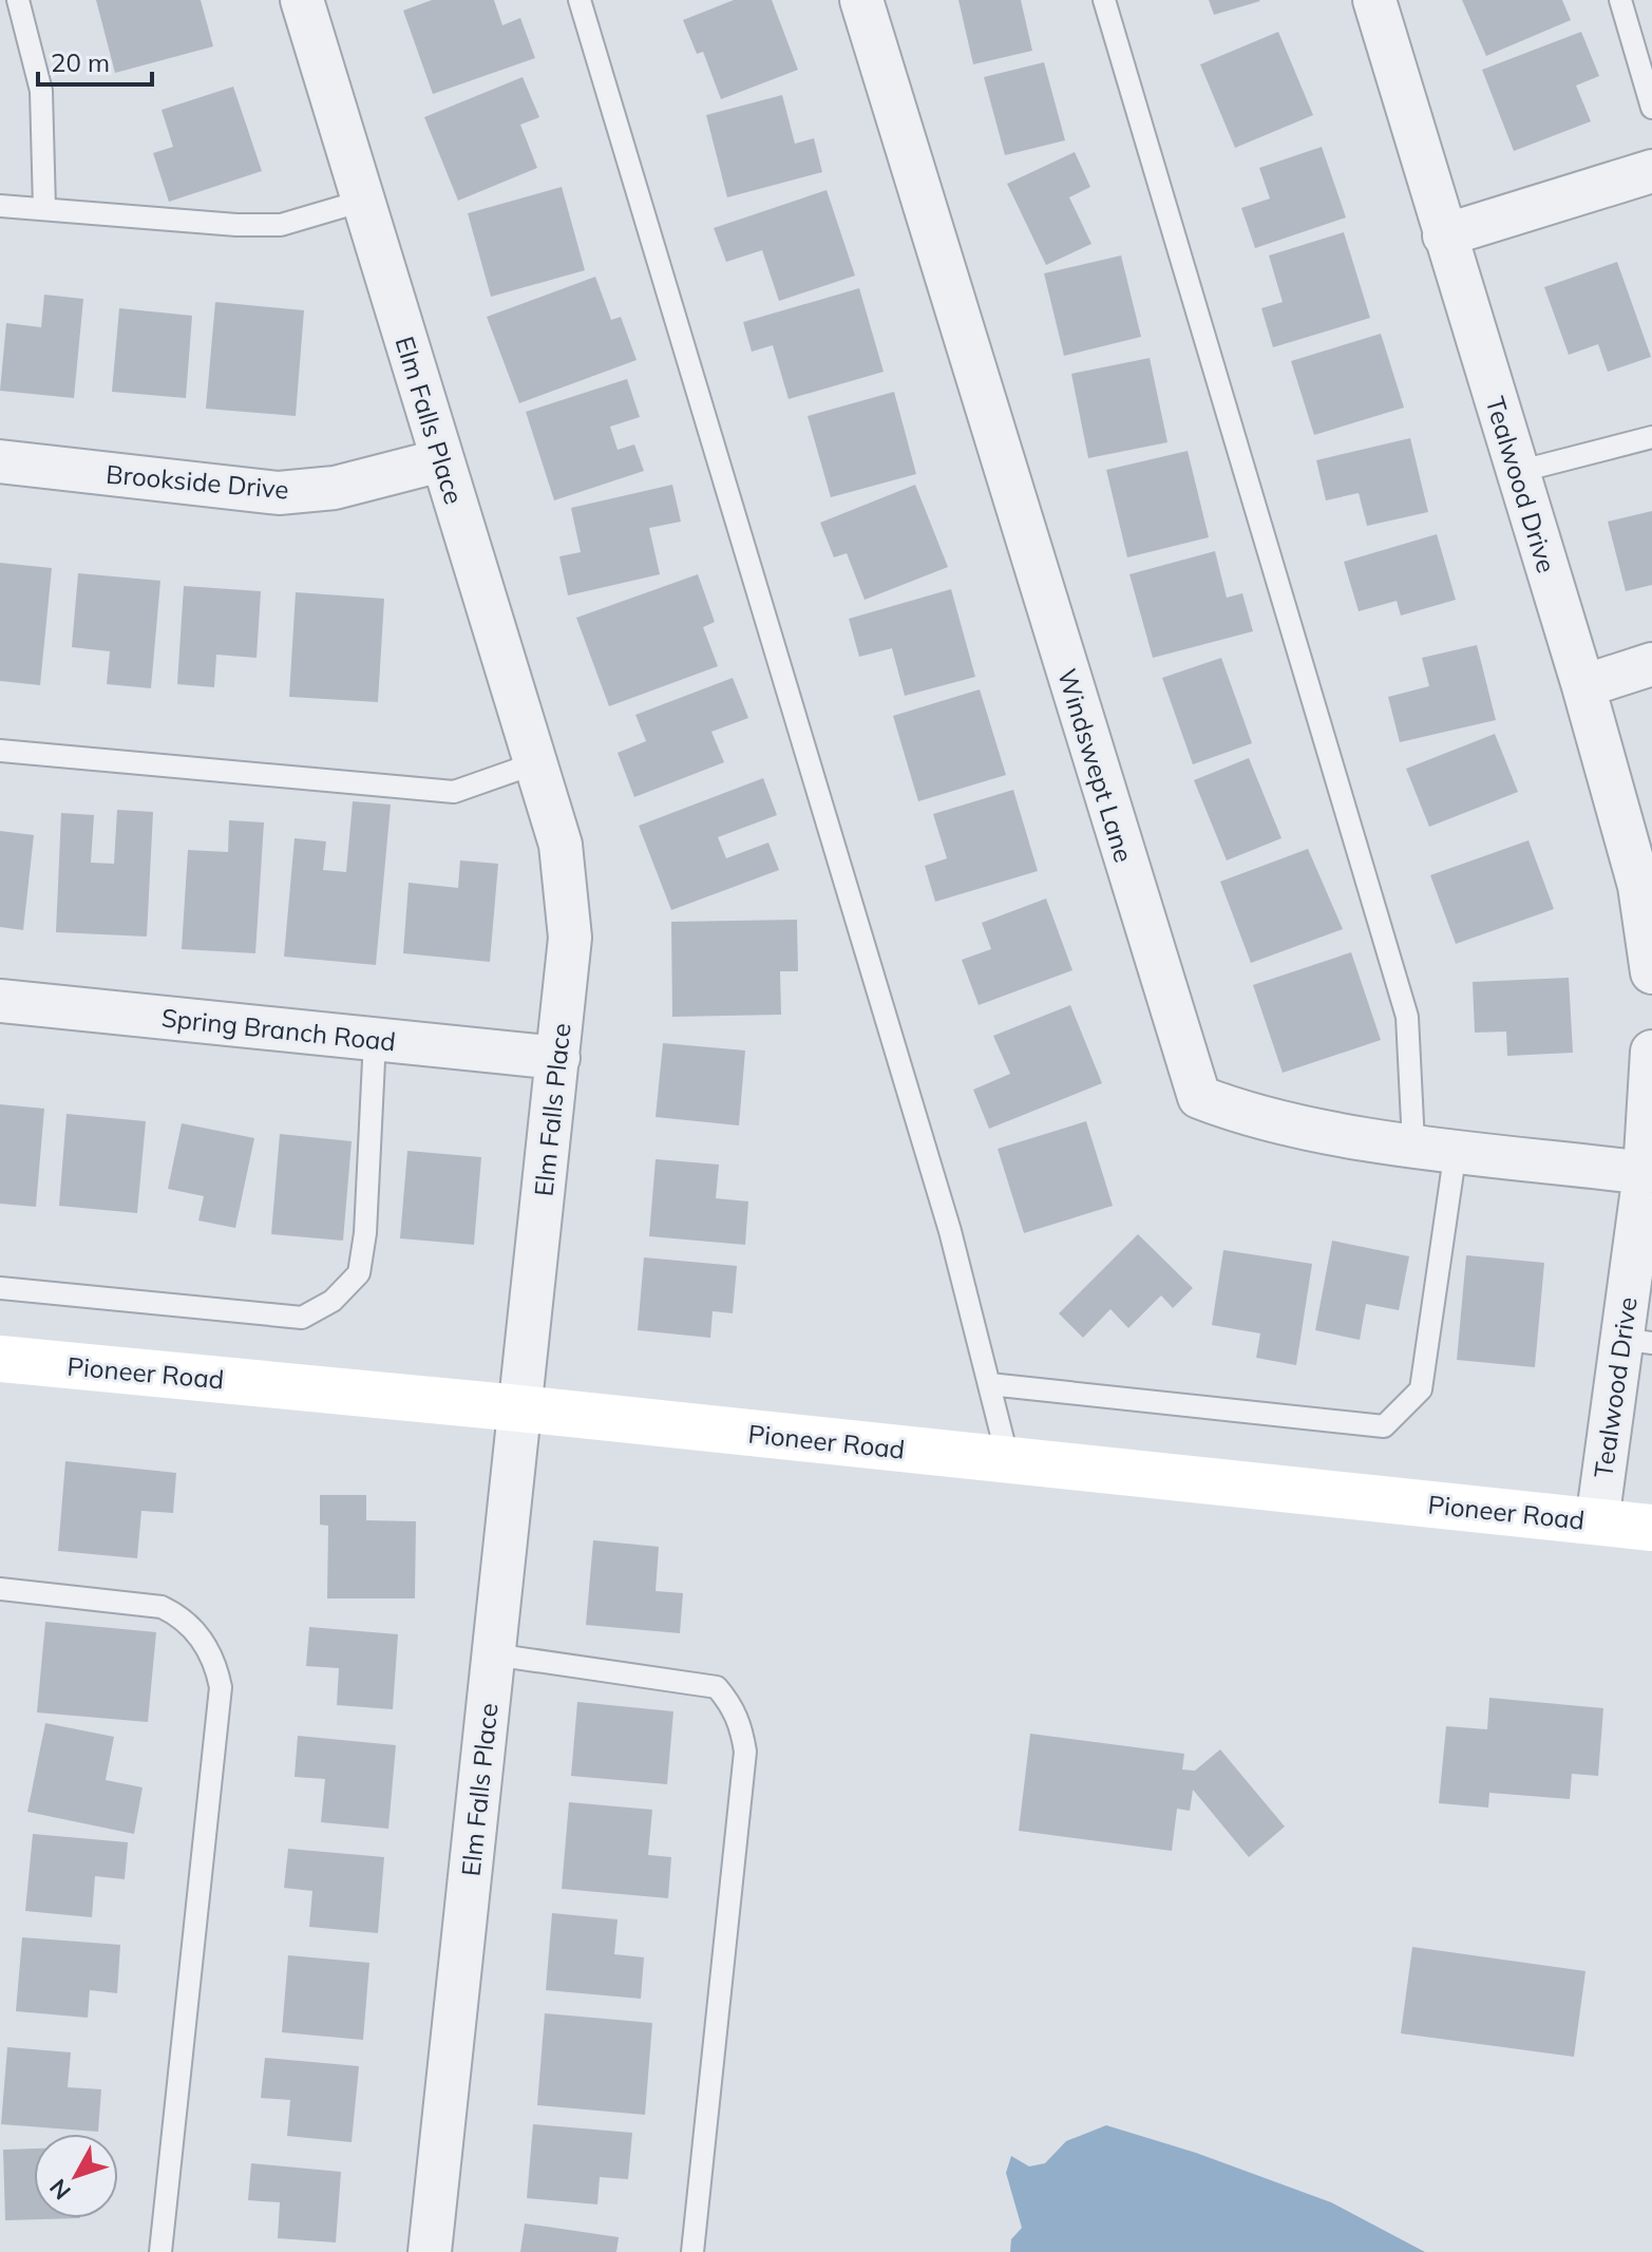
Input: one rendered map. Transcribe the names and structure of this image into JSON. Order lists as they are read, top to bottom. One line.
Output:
{"streets":{"main road":["Pioneer Road"],"street":["Elm Falls Place","Brookside Drive","Tealwood Drive","Windswept Lane","Spring Branch Road"]},"crossings":[["Elm Falls Place","Brookside Drive"],["Elm Falls Place","Spring Branch Road"],["Elm Falls Place","Pioneer Road"],["Tealwood Drive","Windswept Lane"],["Tealwood Drive","Pioneer Road"]],"scale_bar":"20 m","north":"bottom left"}
